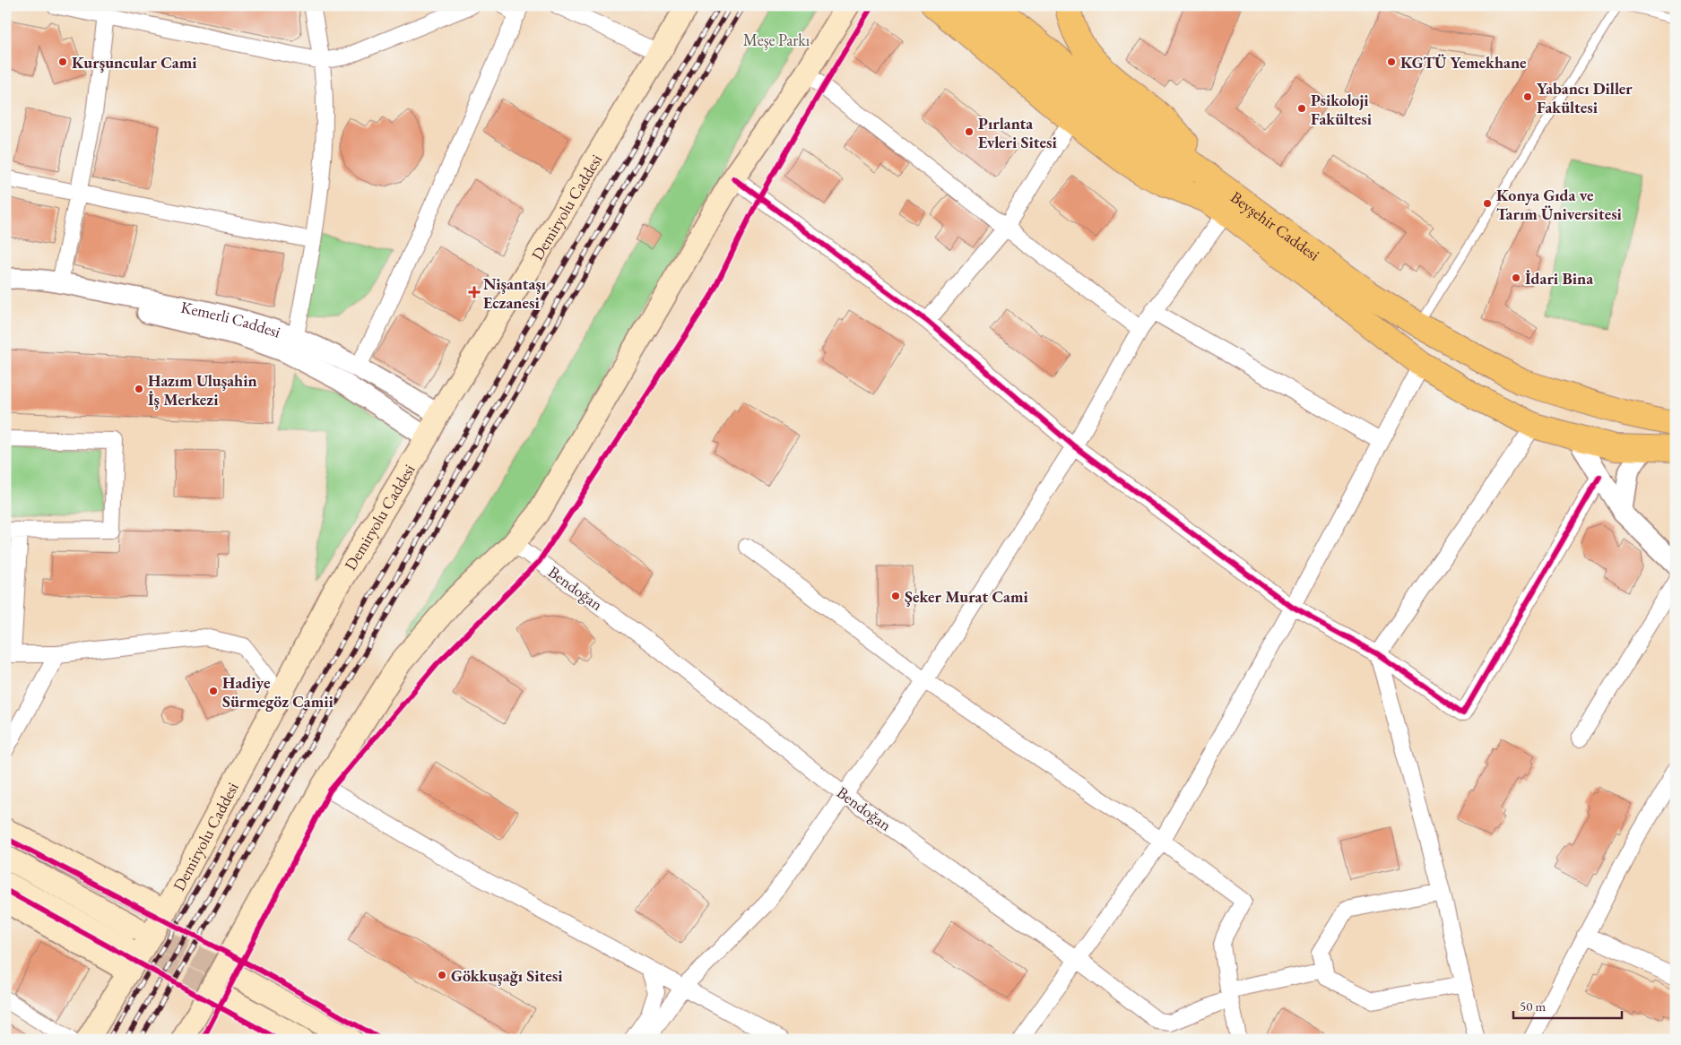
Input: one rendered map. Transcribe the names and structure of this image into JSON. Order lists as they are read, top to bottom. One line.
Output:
{"streets":{"main road":["Demiryolu Caddesi","Beyşehir Caddesi"],"street":["Kemerli Caddesi","Bendoğan"]},"crossings":[["Demiryolu Caddesi","Kemerli Caddesi"]],"parks":["Meşe Parkı"],"places":{"other":["Kurşuncular Cami","KGTÜ Yemekhane","Yabancı Diller Fakültesi","Psikoloji Fakültesi","Pırlanta Evleri Sitesi","Konya Gıda ve Tarım Üniversitesi","İdari Bina","Hazım Uluşahin İş Merkezi","Şeker Murat Cami","Hadiye Sürmegöz Camii","Gökkuşağı Sitesi"],"health":["Nişantaşı Eczanesi"]},"scale_bar":"50 m"}
